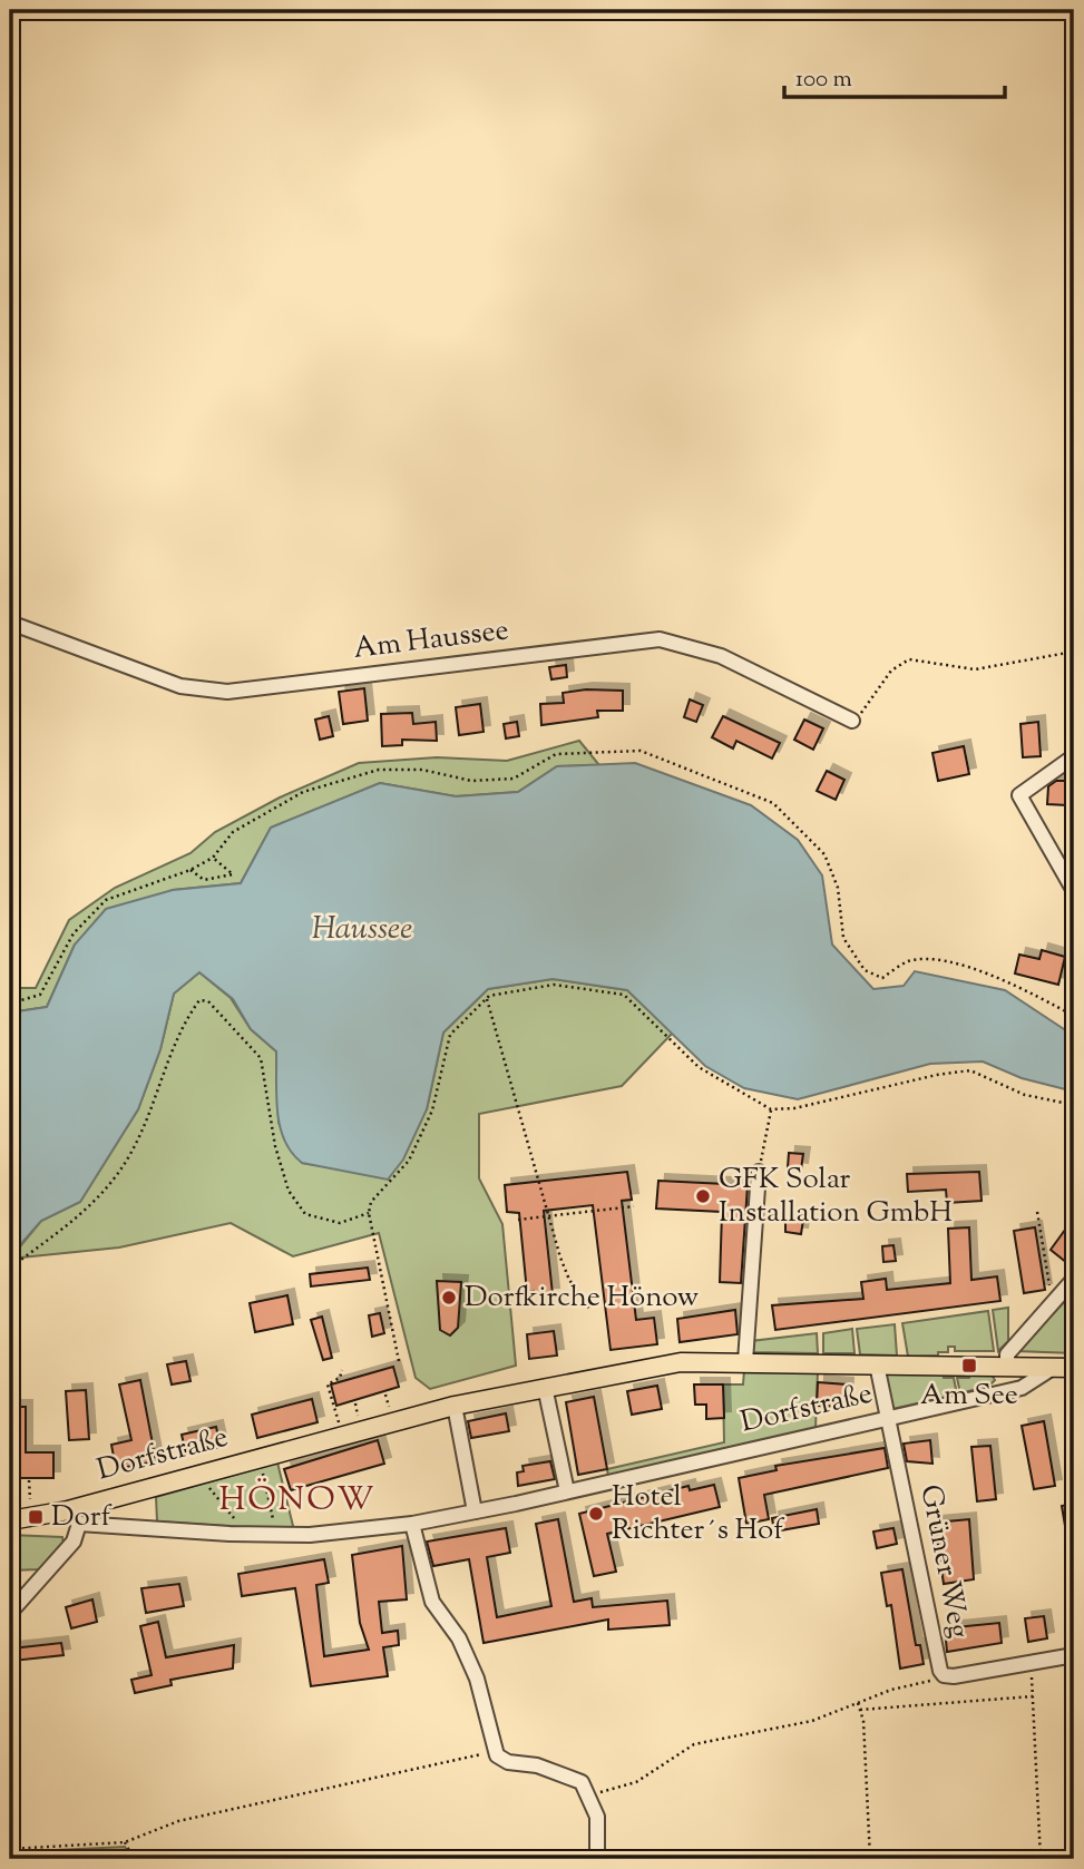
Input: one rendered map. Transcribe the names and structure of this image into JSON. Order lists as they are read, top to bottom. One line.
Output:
{"streets":{"main road":["Dorfstraße"],"street":["Am Haussee","Grüner Weg"]},"crossings":[["Dorfstraße","Grüner Weg"]],"districts":["HÖNOW"],"water":["Haussee"],"places":{"other":["GFK Solar Installation GmbH","Dorfkirche Hönow","Hotel Richter´s Hof"],"transit":["Am See","Dorf"]},"scale_bar":"100 m"}
